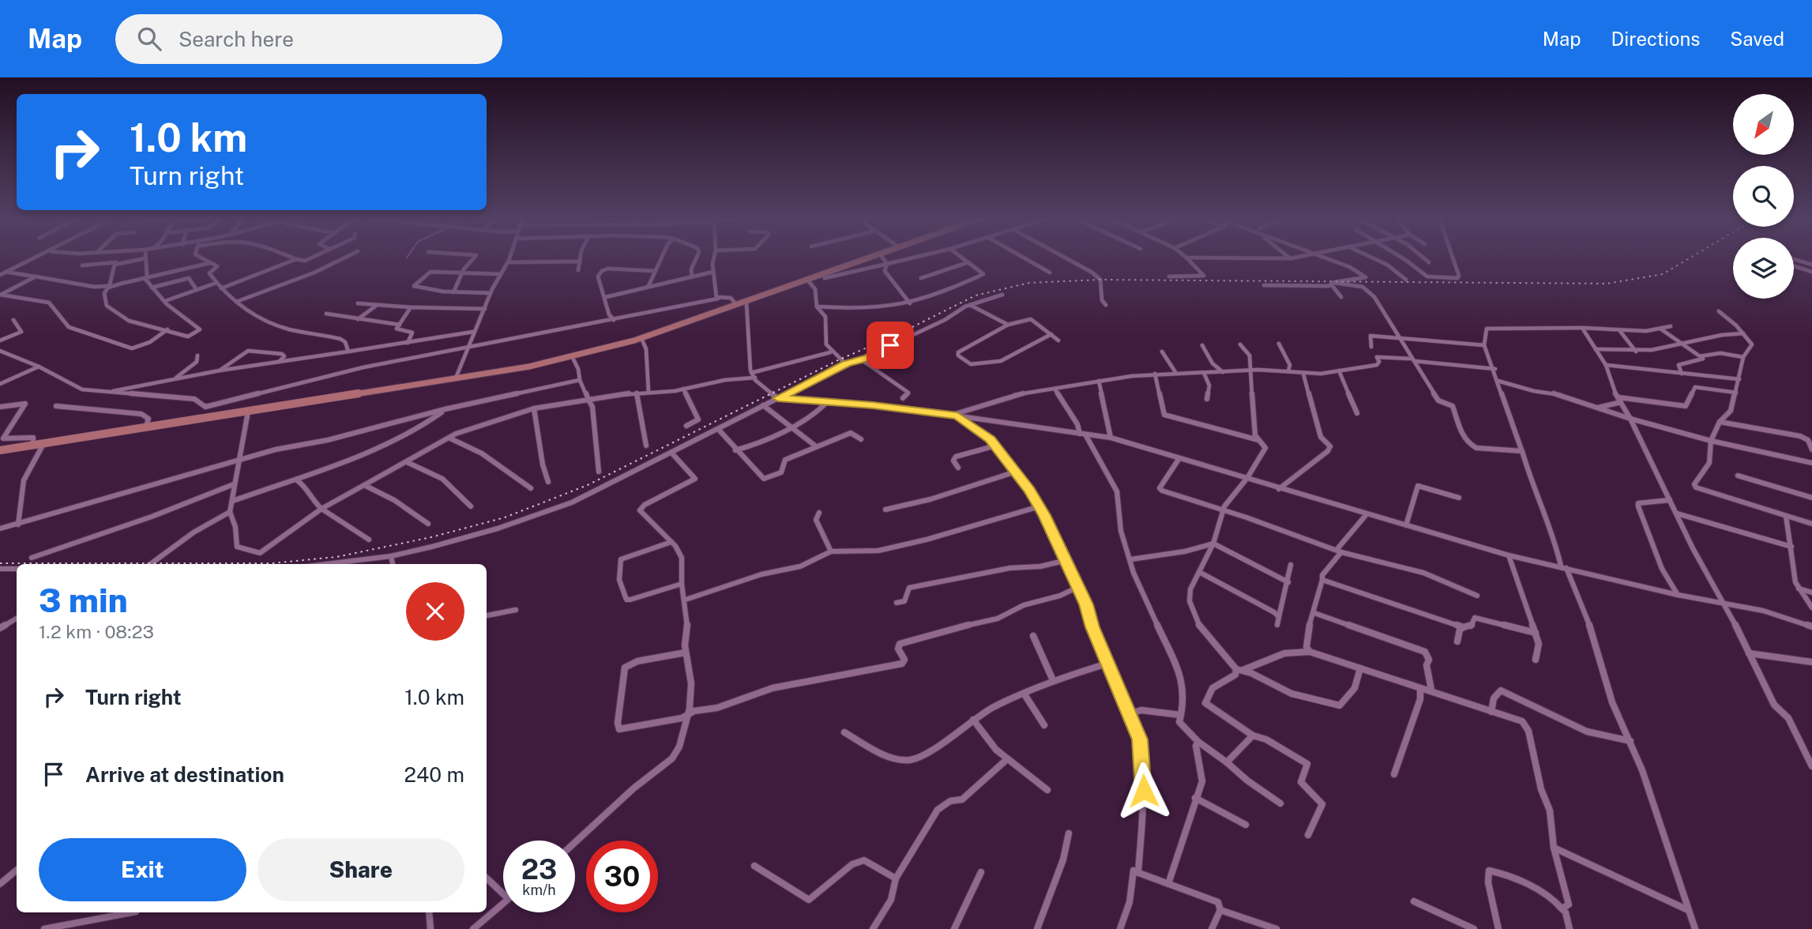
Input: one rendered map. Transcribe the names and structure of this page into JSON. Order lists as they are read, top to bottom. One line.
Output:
{"north":"bottom left","page":{"header":"Map","search":"Search here","nav":["Map","Directions","Saved"],"turn":["1.0 km","Turn right"],"heading":["3 min","1.2 km · 08:23"],"list":[{"name":"Turn right","value":"1.0 km"},{"name":"Arrive at destination","value":"240 m"}],"buttons":["Exit","Share"],"speed":"23 km/h","limit":"30"}}
